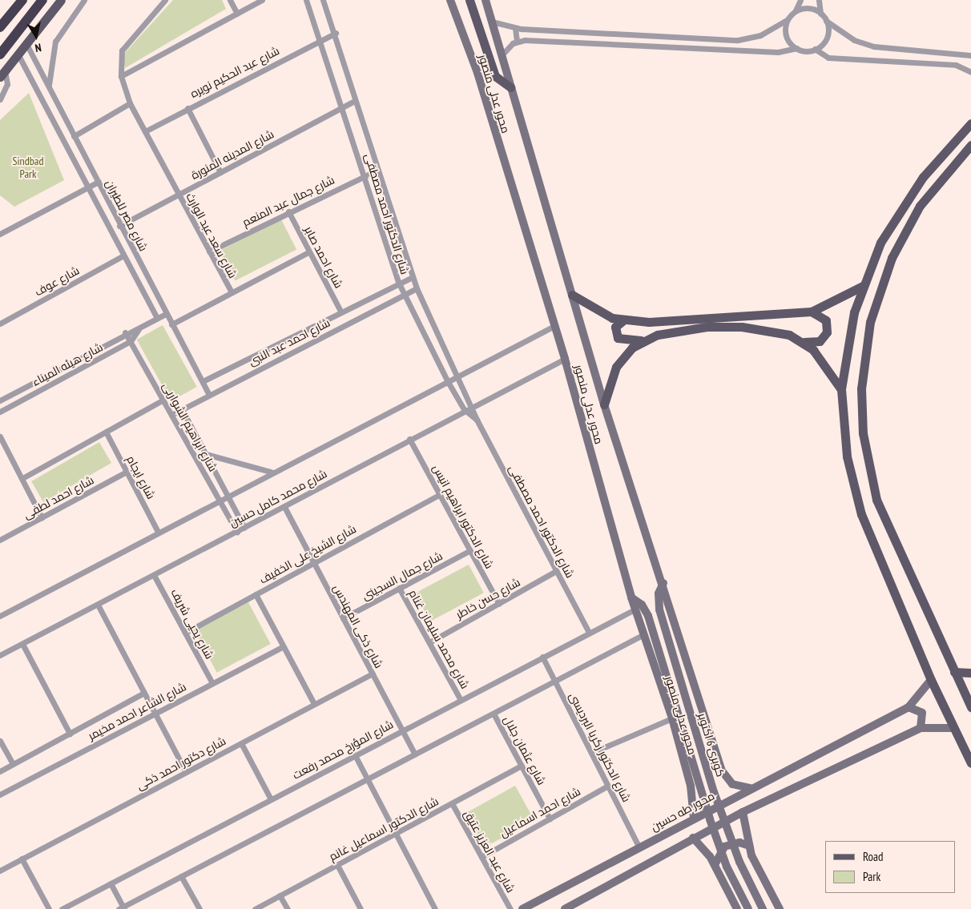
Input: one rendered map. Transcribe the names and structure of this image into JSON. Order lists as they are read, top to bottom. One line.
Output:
{"streets":{"main road":["محور عدلى منصور","كوبرى 6 اكتوبر","محور طه حسين"],"street":["شارع عبد الحكيم نويره","شارع المدينه المنورة","شارع جمال عبد المنعم","شارع الدكتور احمد مصطفى","شارع مصر للطيران","شارع سعد عبد الوارث","شارع احمد صابر","شارع عوف","شارع احمد عبد النبى","شارع هيئه الميناء","شارع ابراهيم الشواربى","شارع ايجام","شارع احمد لطفى","شارع محمد كامل حسين","شارع الدكتور ابراهيم انيس","شارع الشيخ على الخفيف","شارع جمال السجينى","شارع حسن خاطر","شارع يحيى شريف","شارع ذكى المهندس","شارع محمد سليمان غنام","شارع الشاعر احمد مخيمر","شارع الدكتور زكريا البرديسى","شارع المؤرخ محمد رفعت","شارع عثمان جلال","شارع دكتور احمد ذكى","شارع احمد اسماعيل","شارع الدكتور اسماعيل غانم","شارع عبد العزيز عتيق"]},"crossings":[["شارع عبد الحكيم نويره","شارع الدكتور احمد مصطفى"],["شارع عبد الحكيم نويره","شارع سعد عبد الوارث"],["محور عدلى منصور","شارع محمد كامل حسين"],["محور عدلى منصور","كوبرى 6 اكتوبر"],["محور عدلى منصور","شارع المؤرخ محمد رفعت"],["محور عدلى منصور","محور طه حسين"],["شارع المدينه المنورة","شارع الدكتور احمد مصطفى"],["شارع المدينه المنورة","شارع مصر للطيران"],["شارع المدينه المنورة","شارع سعد عبد الوارث"],["شارع جمال عبد المنعم","شارع الدكتور احمد مصطفى"],["شارع جمال عبد المنعم","شارع سعد عبد الوارث"],["شارع جمال عبد المنعم","شارع احمد صابر"],["شارع الدكتور احمد مصطفى","شارع احمد عبد النبى"],["شارع الدكتور احمد مصطفى","شارع محمد كامل حسين"],["شارع الدكتور احمد مصطفى","شارع حسن خاطر"],["شارع الدكتور احمد مصطفى","شارع المؤرخ محمد رفعت"],["شارع مصر للطيران","شارع عوف"],["شارع مصر للطيران","شارع احمد عبد النبى"],["شارع مصر للطيران","شارع هيئه الميناء"],["شارع احمد صابر","شارع احمد عبد النبى"],["شارع احمد عبد النبى","شارع ابراهيم الشواربى"],["شارع هيئه الميناء","شارع ابراهيم الشواربى"],["شارع ابراهيم الشواربى","شارع محمد كامل حسين"],["شارع ايجام","شارع احمد لطفى"],["شارع محمد كامل حسين","شارع الدكتور ابراهيم انيس"],["شارع محمد كامل حسين","شارع يحيى شريف"],["شارع محمد كامل حسين","شارع ذكى المهندس"],["شارع الدكتور ابراهيم انيس","شارع الشيخ على الخفيف"],["شارع الدكتور ابراهيم انيس","شارع جمال السجينى"],["شارع الدكتور ابراهيم انيس","شارع حسن خاطر"],["شارع الشيخ على الخفيف","شارع يحيى شريف"],["شارع الشيخ على الخفيف","شارع ذكى المهندس"],["شارع جمال السجينى","شارع ذكى المهندس"],["شارع جمال السجينى","شارع محمد سليمان غنام"],["شارع حسن خاطر","شارع محمد سليمان غنام"],["شارع يحيى شريف","شارع الشاعر احمد مخيمر"],["شارع ذكى المهندس","شارع المؤرخ محمد رفعت"],["شارع ذكى المهندس","شارع دكتور احمد ذكى"],["شارع محمد سليمان غنام","شارع المؤرخ محمد رفعت"],["شارع الدكتور زكريا البرديسى","شارع المؤرخ محمد رفعت"],["شارع الدكتور زكريا البرديسى","محور طه حسين"],["شارع الدكتور زكريا البرديسى","شارع احمد اسماعيل"],["شارع عثمان جلال","شارع احمد اسماعيل"],["شارع عثمان جلال","شارع الدكتور اسماعيل غانم"],["شارع احمد اسماعيل","شارع عبد العزيز عتيق"],["شارع الدكتور اسماعيل غانم","شارع عبد العزيز عتيق"]],"parks":["Sindbad Park"],"legend":["Road","Park"],"north":"bottom"}
